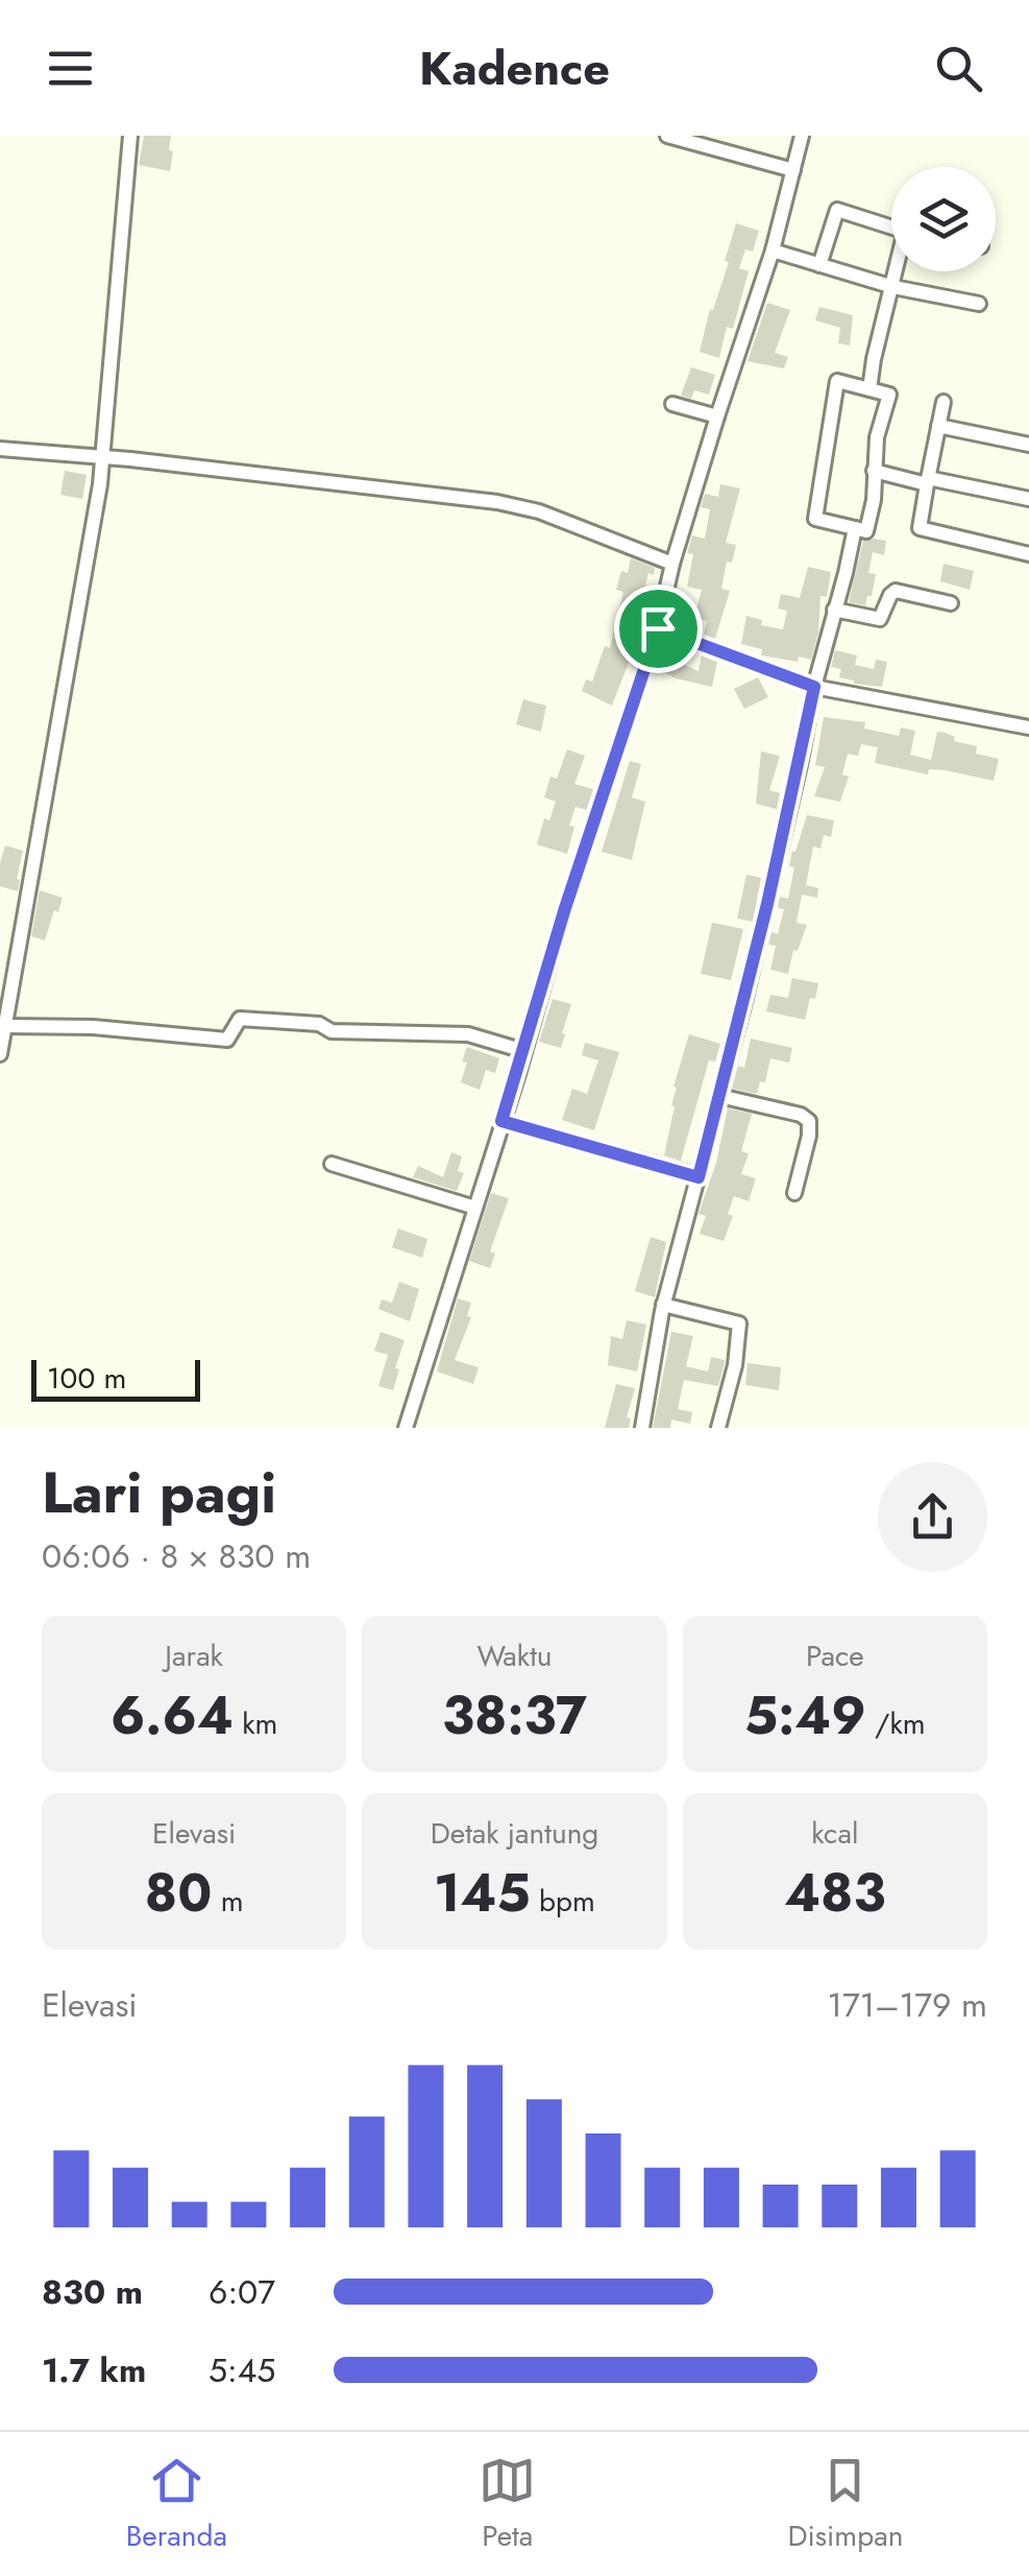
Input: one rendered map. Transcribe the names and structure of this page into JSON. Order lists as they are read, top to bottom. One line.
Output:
{"scale_bar":"100 m","page":{"header":"Kadence","scale":"100 m","heading":["Lari pagi","06:06 · 8 × 830 m"],"stats":[["Jarak","6.64 km"],["Waktu","38:37"],["Pace","5:49 /km"],["Elevasi","80 m"],["Detak jantung","145 bpm"],["kcal","483"]],"chart":["Elevasi","171–179 m"],"list":[{"name":"830 m","note":"6:07"},{"name":"1.7 km","note":"5:45"}],"tabs":["Beranda","Peta","Disimpan"]}}
